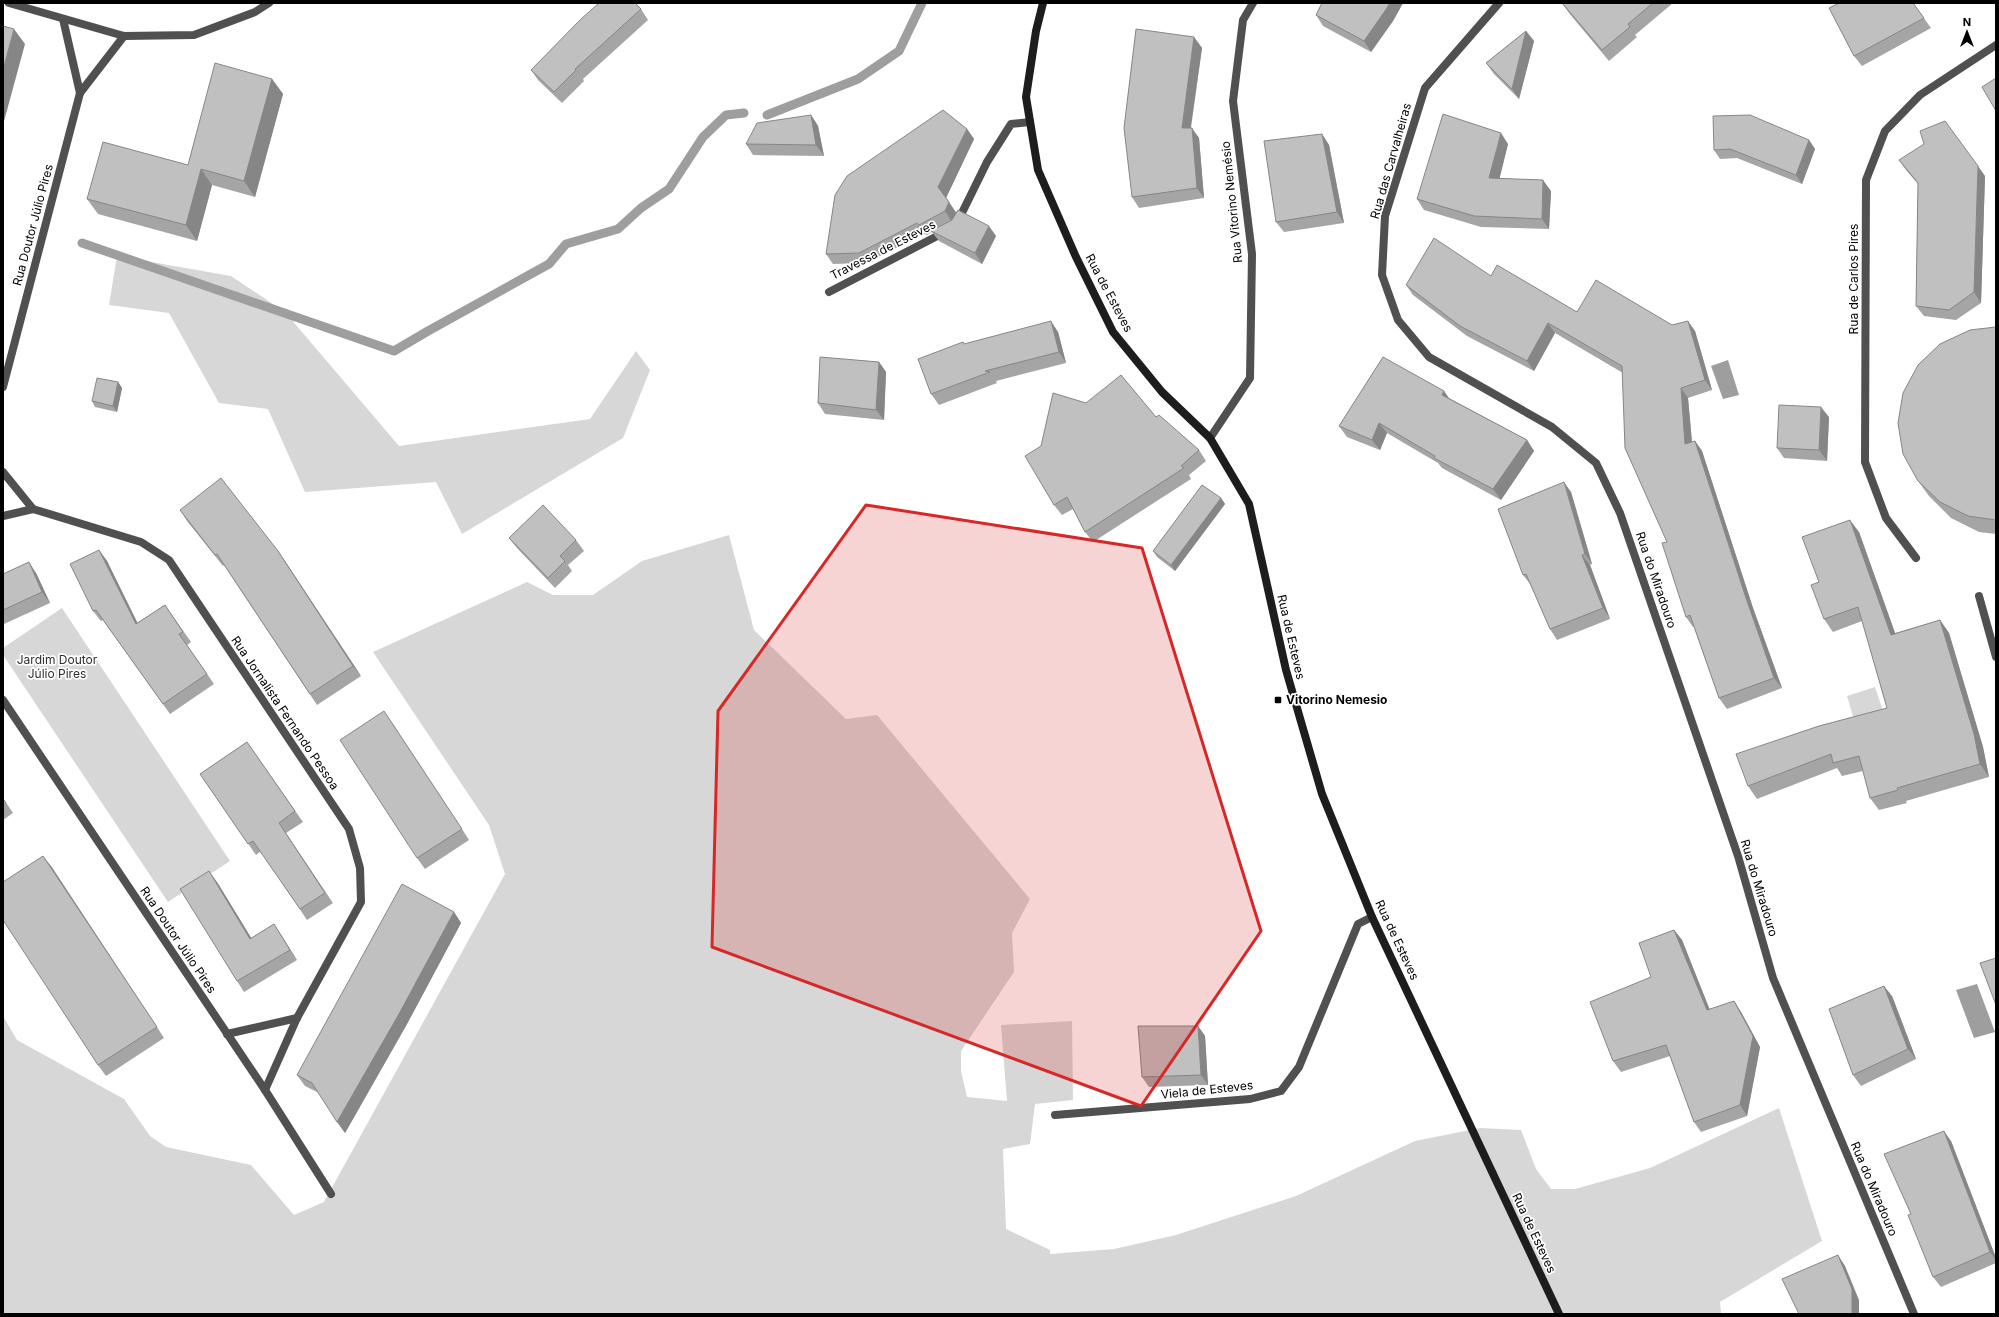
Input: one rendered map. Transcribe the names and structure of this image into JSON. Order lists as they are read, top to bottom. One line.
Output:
{"streets":{"street":["Rua das Carvalheiras","Rua Vitorino Nemésio","Rua Doutor Júlio Pires","Travessa de Esteves","Rua de Carlos Pires","Rua de Esteves","Rua do Miradouro","Rua Jornalista Fernando Pessoa","Viela de Esteves"]},"crossings":[["Rua das Carvalheiras","Rua do Miradouro"],["Rua Vitorino Nemésio","Rua de Esteves"],["Rua Doutor Júlio Pires","Rua Jornalista Fernando Pessoa"],["Travessa de Esteves","Rua de Esteves"],["Rua de Esteves","Viela de Esteves"]],"parks":["Jardim Doutor Júlio Pires"],"places":{"transit":["Vitorino Nemesio"]},"north":"top"}
